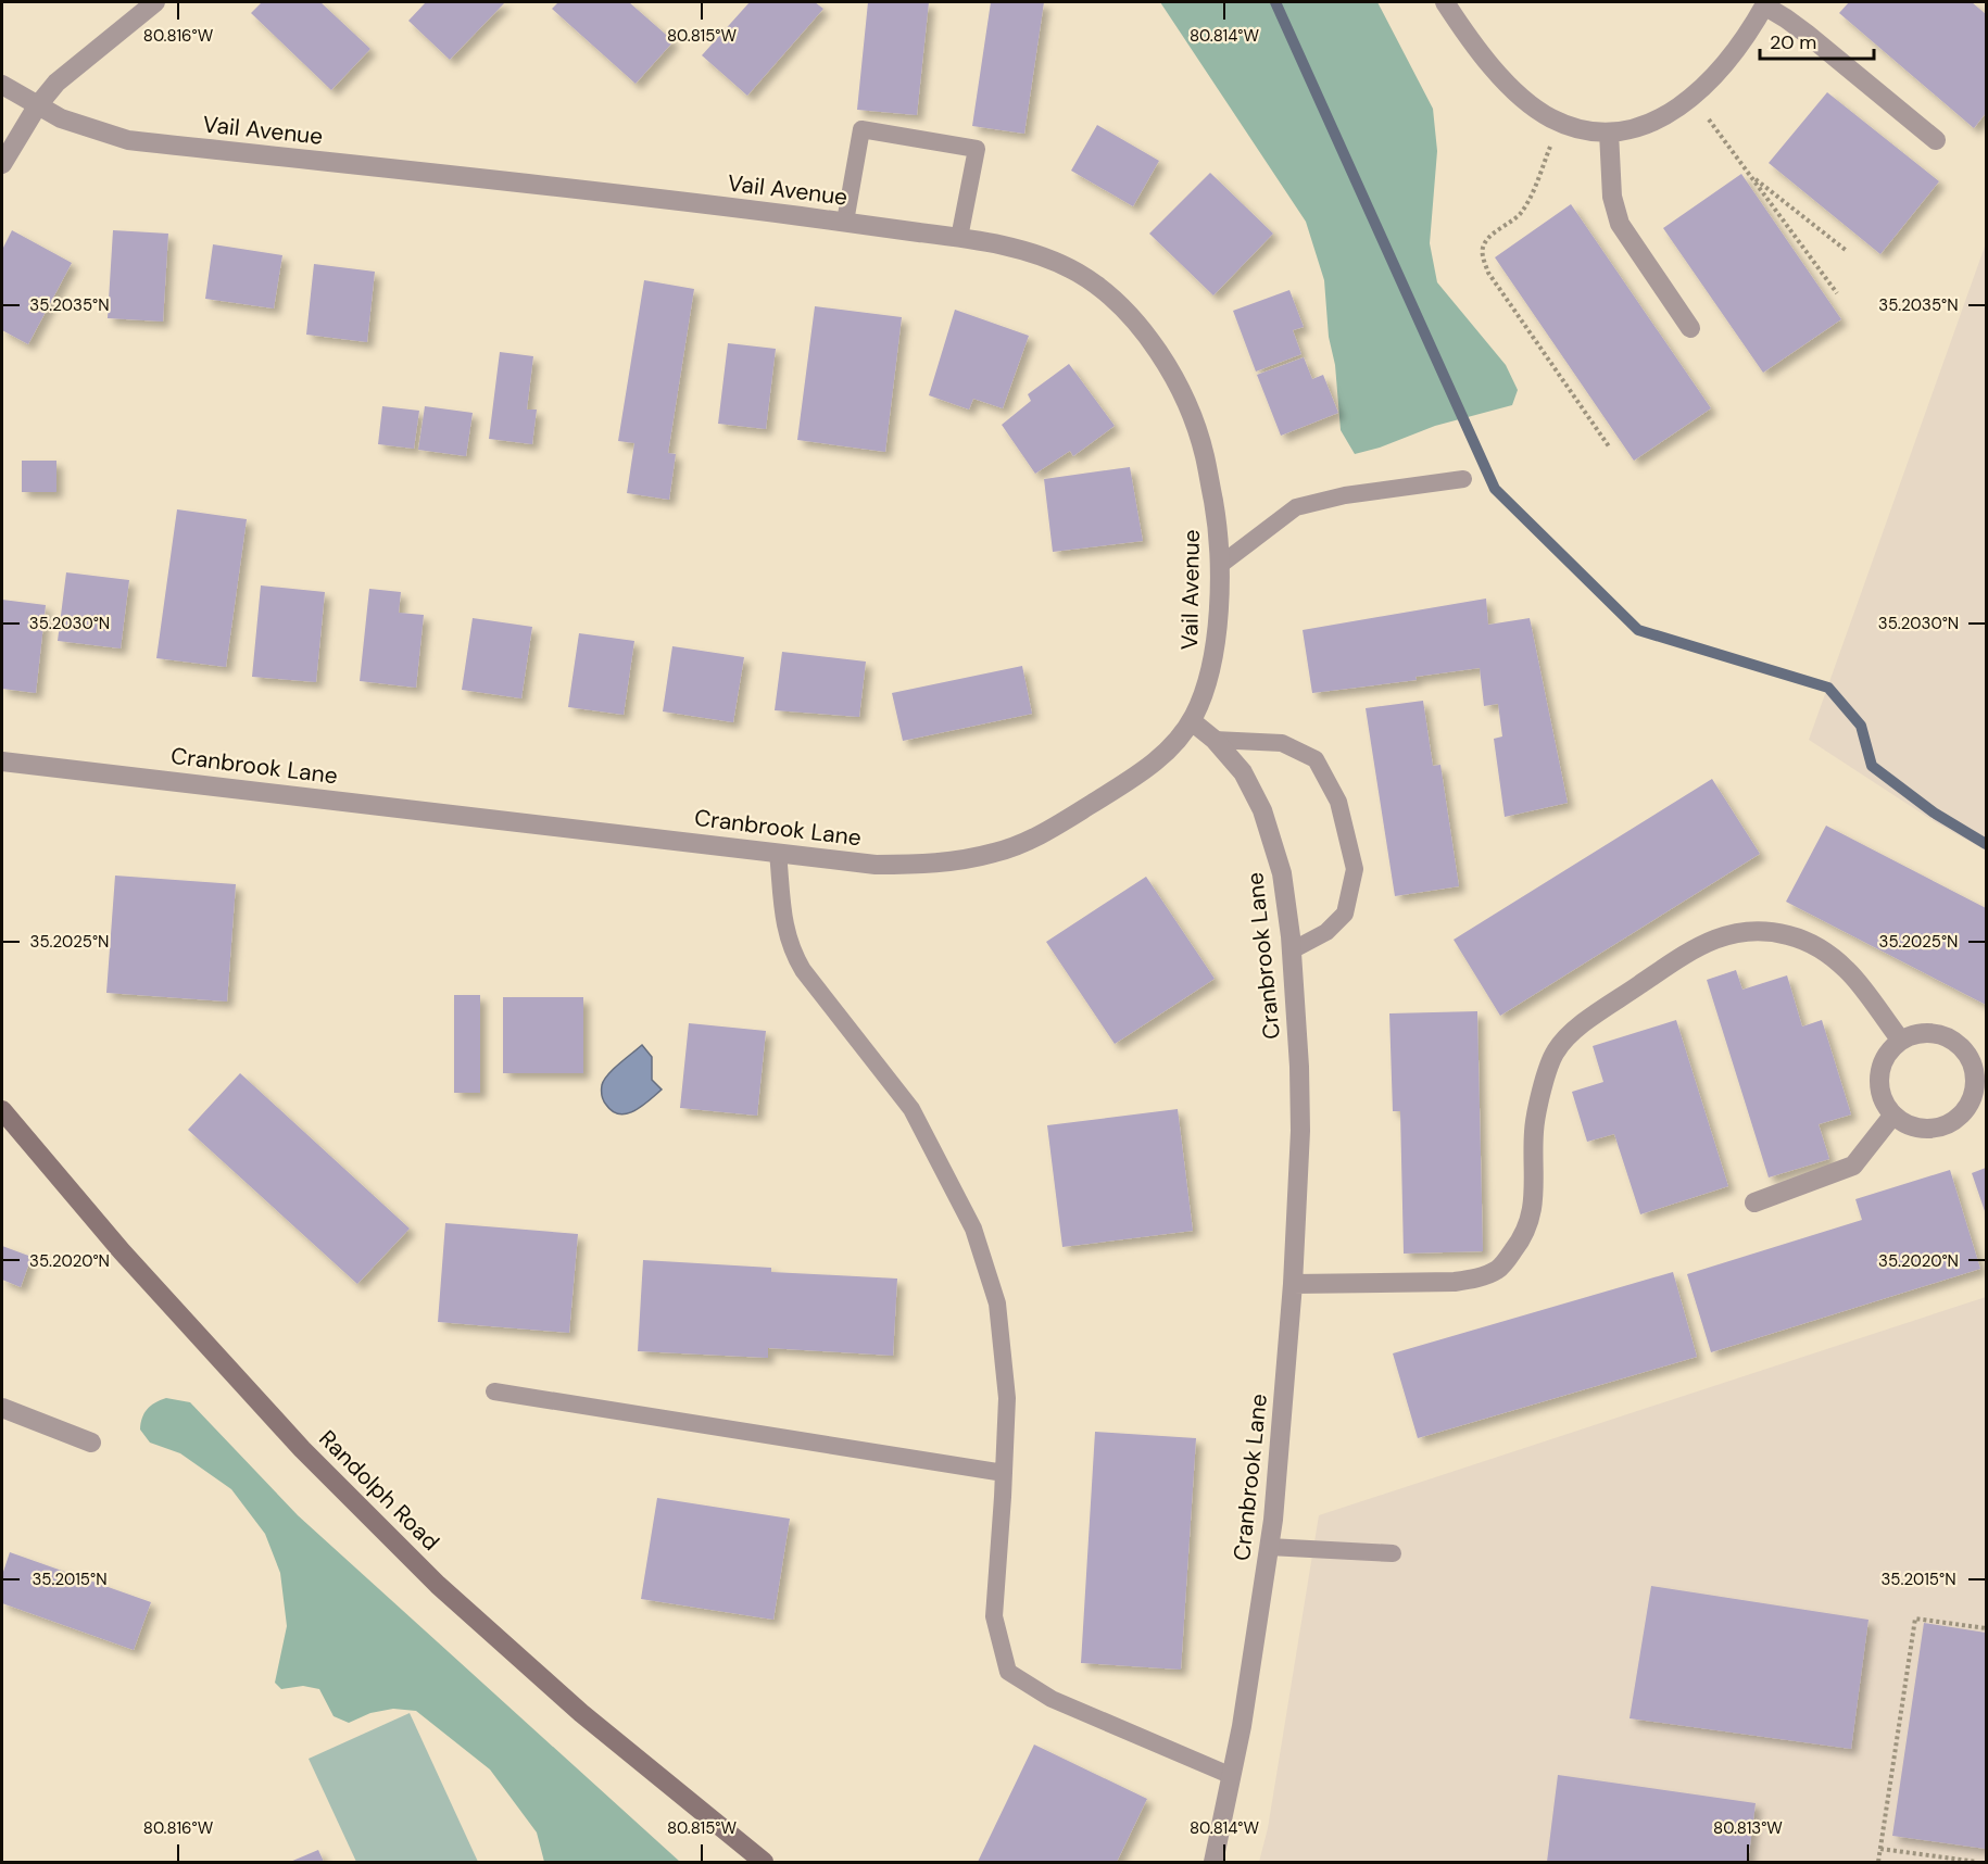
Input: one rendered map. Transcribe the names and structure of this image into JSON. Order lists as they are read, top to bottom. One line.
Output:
{"streets":{"main road":["Randolph Road"],"street":["Vail Avenue","Cranbrook Lane"]},"crossings":[["Vail Avenue","Cranbrook Lane"]],"scale_bar":"20 m","coordinates":["80.816°W","80.815°W","80.814°W","35.2035°N","35.2030°N","35.2025°N","35.2020°N","35.2015°N","80.813°W"]}
